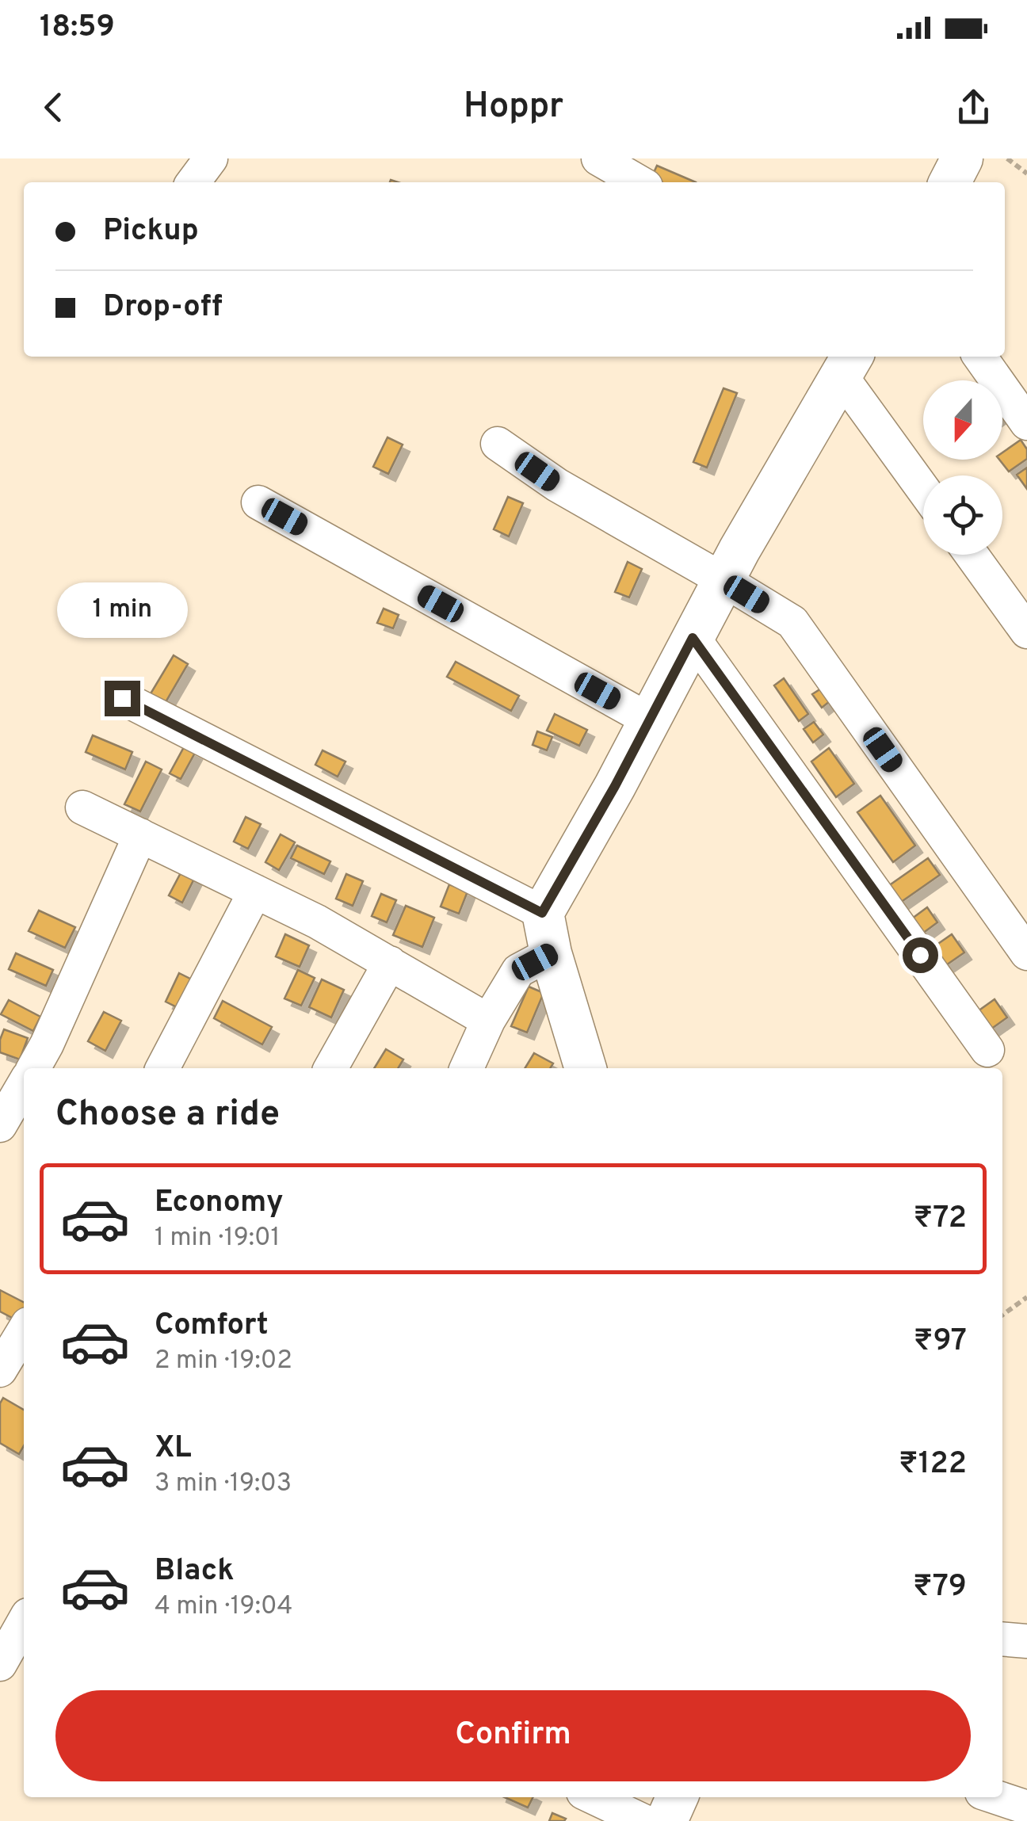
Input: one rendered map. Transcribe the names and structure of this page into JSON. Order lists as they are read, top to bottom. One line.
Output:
{"north":"bottom","page":{"status":"18:59","header":"Hoppr","banner":["Pickup","Drop-off"],"bubble":"1 min","heading":"Choose a ride","list":[{"name":"Economy","note":"1 min · 19:01","value":"₹72"},{"name":"Comfort","note":"2 min · 19:02","value":"₹97"},{"name":"XL","note":"3 min · 19:03","value":"₹122"},{"name":"Black","note":"4 min · 19:04","value":"₹79"}],"buttons":"Confirm"}}
